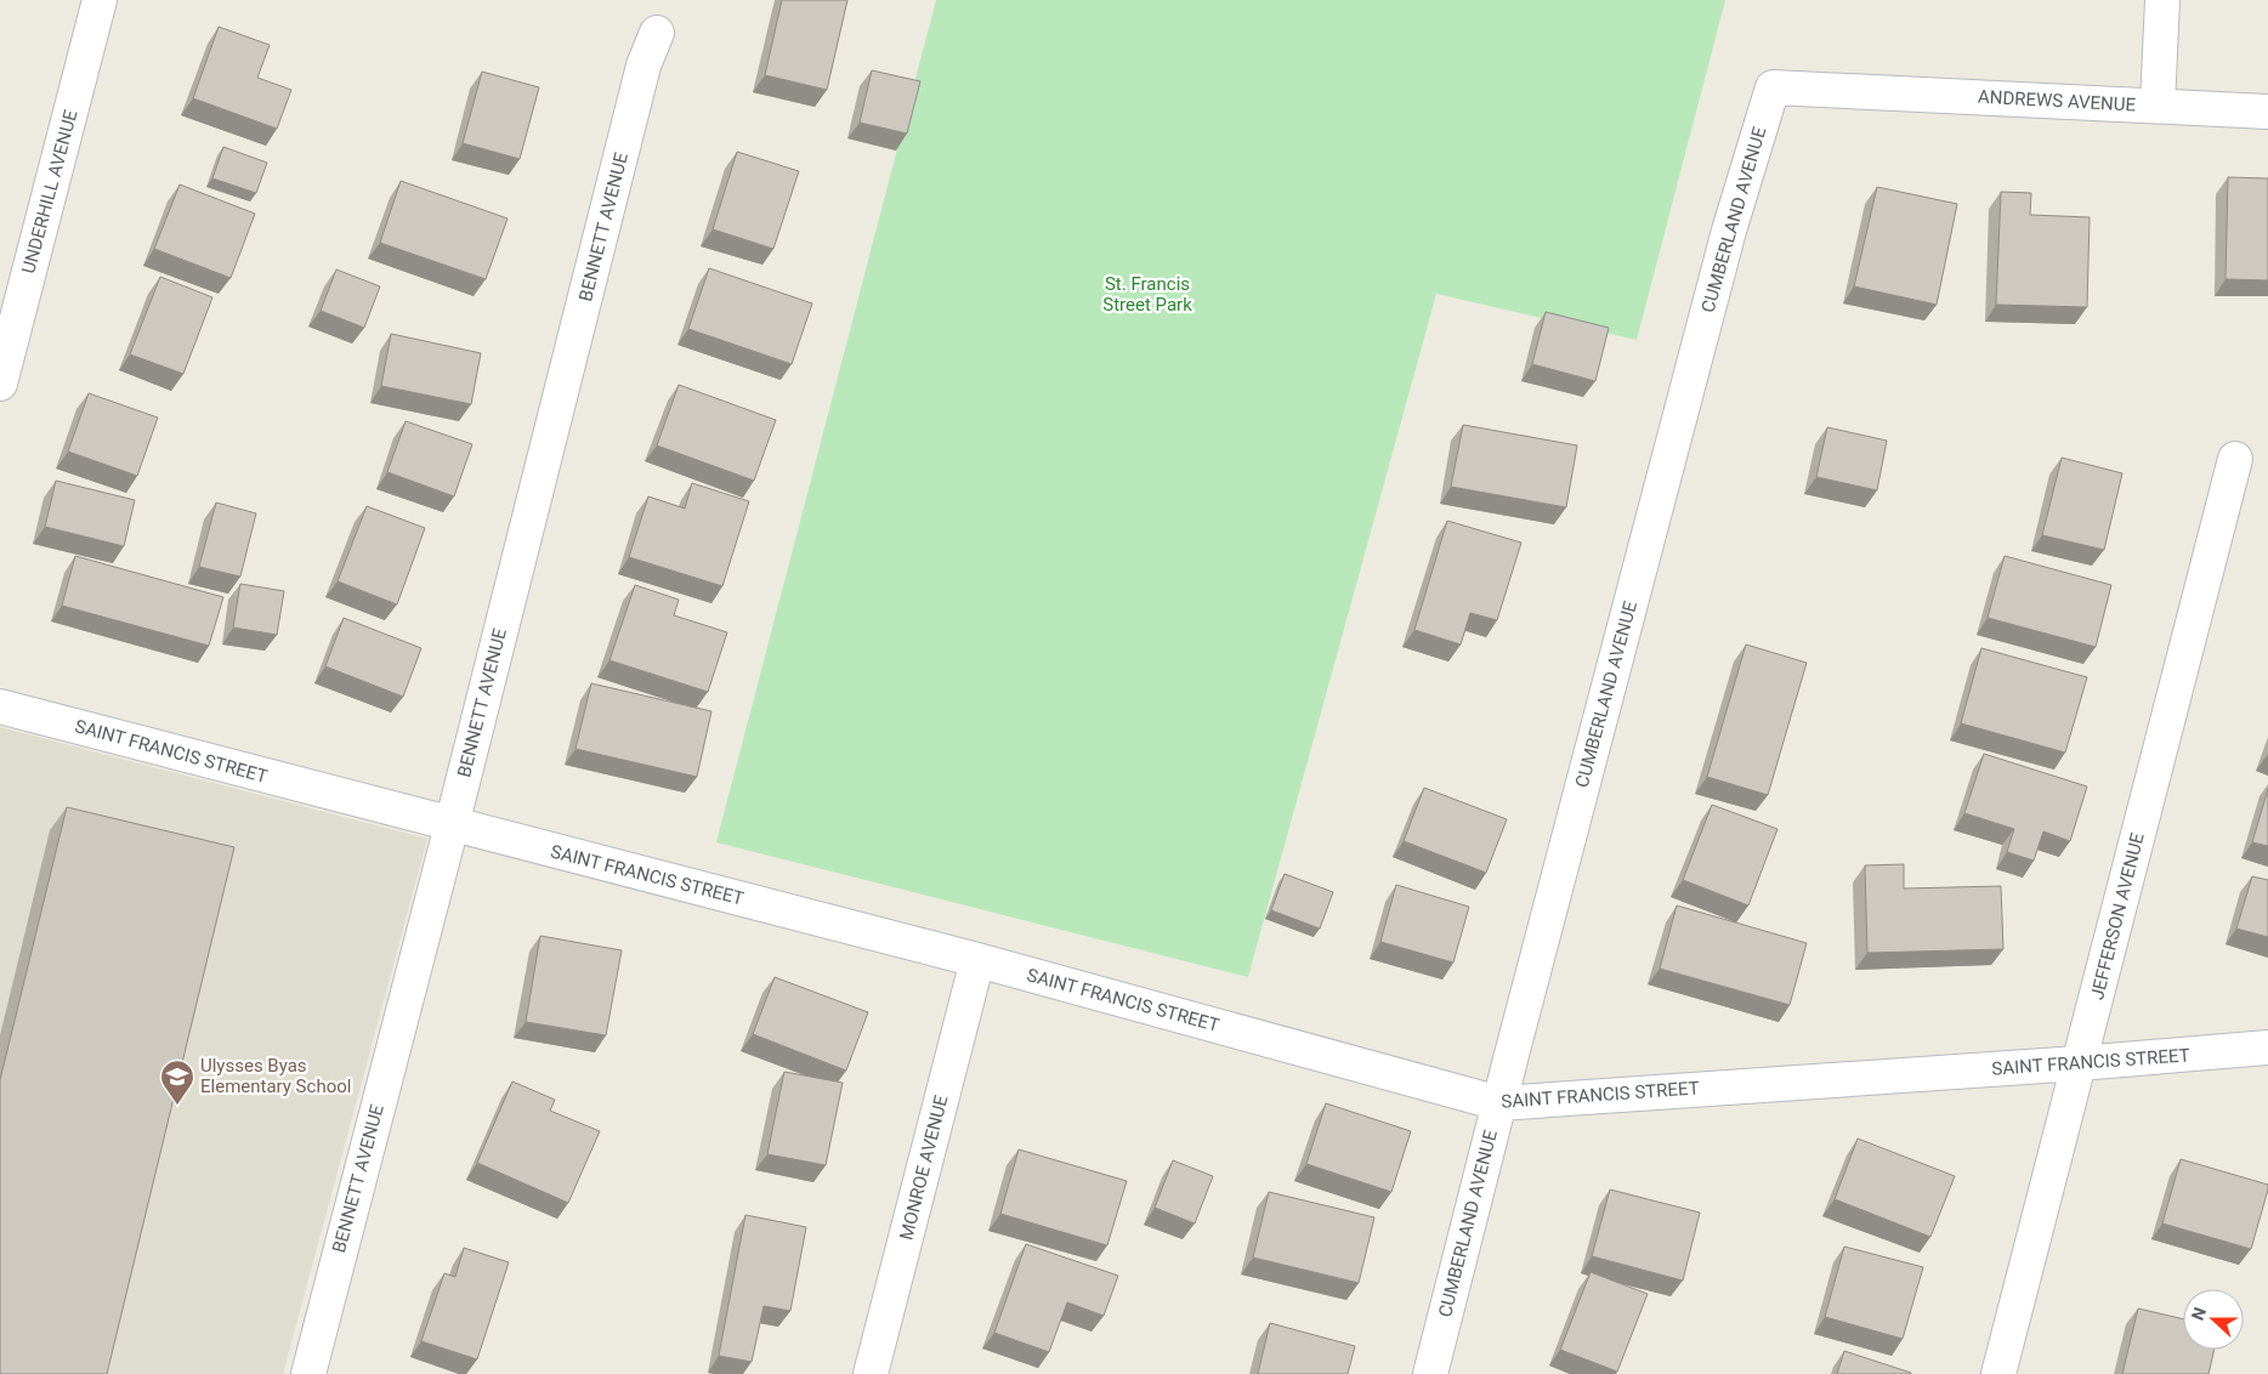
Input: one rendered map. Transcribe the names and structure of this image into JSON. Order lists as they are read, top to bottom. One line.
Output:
{"streets":{"street":["ANDREWS AVENUE","UNDERHILL AVENUE","CUMBERLAND AVENUE","BENNETT AVENUE","SAINT FRANCIS STREET","JEFFERSON AVENUE","MONROE AVENUE"]},"crossings":[["ANDREWS AVENUE","CUMBERLAND AVENUE"],["CUMBERLAND AVENUE","SAINT FRANCIS STREET"],["BENNETT AVENUE","SAINT FRANCIS STREET"],["SAINT FRANCIS STREET","JEFFERSON AVENUE"],["SAINT FRANCIS STREET","MONROE AVENUE"]],"parks":["St. Francis Street Park"],"places":{"school or university":["Ulysses Byas Elementary School"]},"north":"left"}
